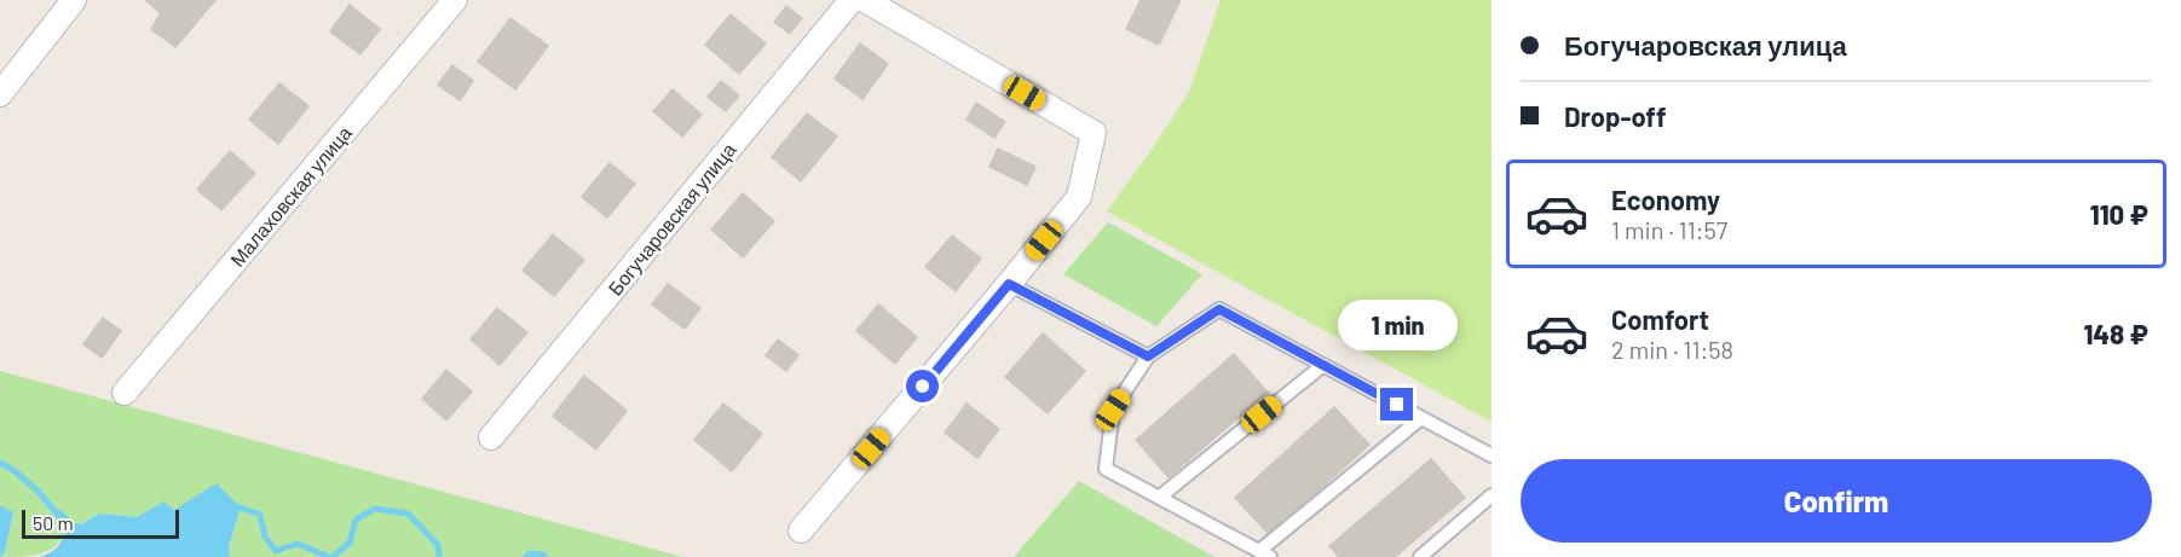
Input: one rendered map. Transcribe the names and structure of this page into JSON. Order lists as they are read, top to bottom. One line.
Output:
{"streets":{"street":["Малаховская улица","Богучаровская улица"]},"scale_bar":"50 m","page":{"banner":["Богучаровская улица","Drop-off"],"list":[{"name":"Economy","note":"1 min · 11:57","value":"110 ₽"},{"name":"Comfort","note":"2 min · 11:58","value":"148 ₽"}],"bubble":"1 min","buttons":"Confirm","scale":"50 m"}}
